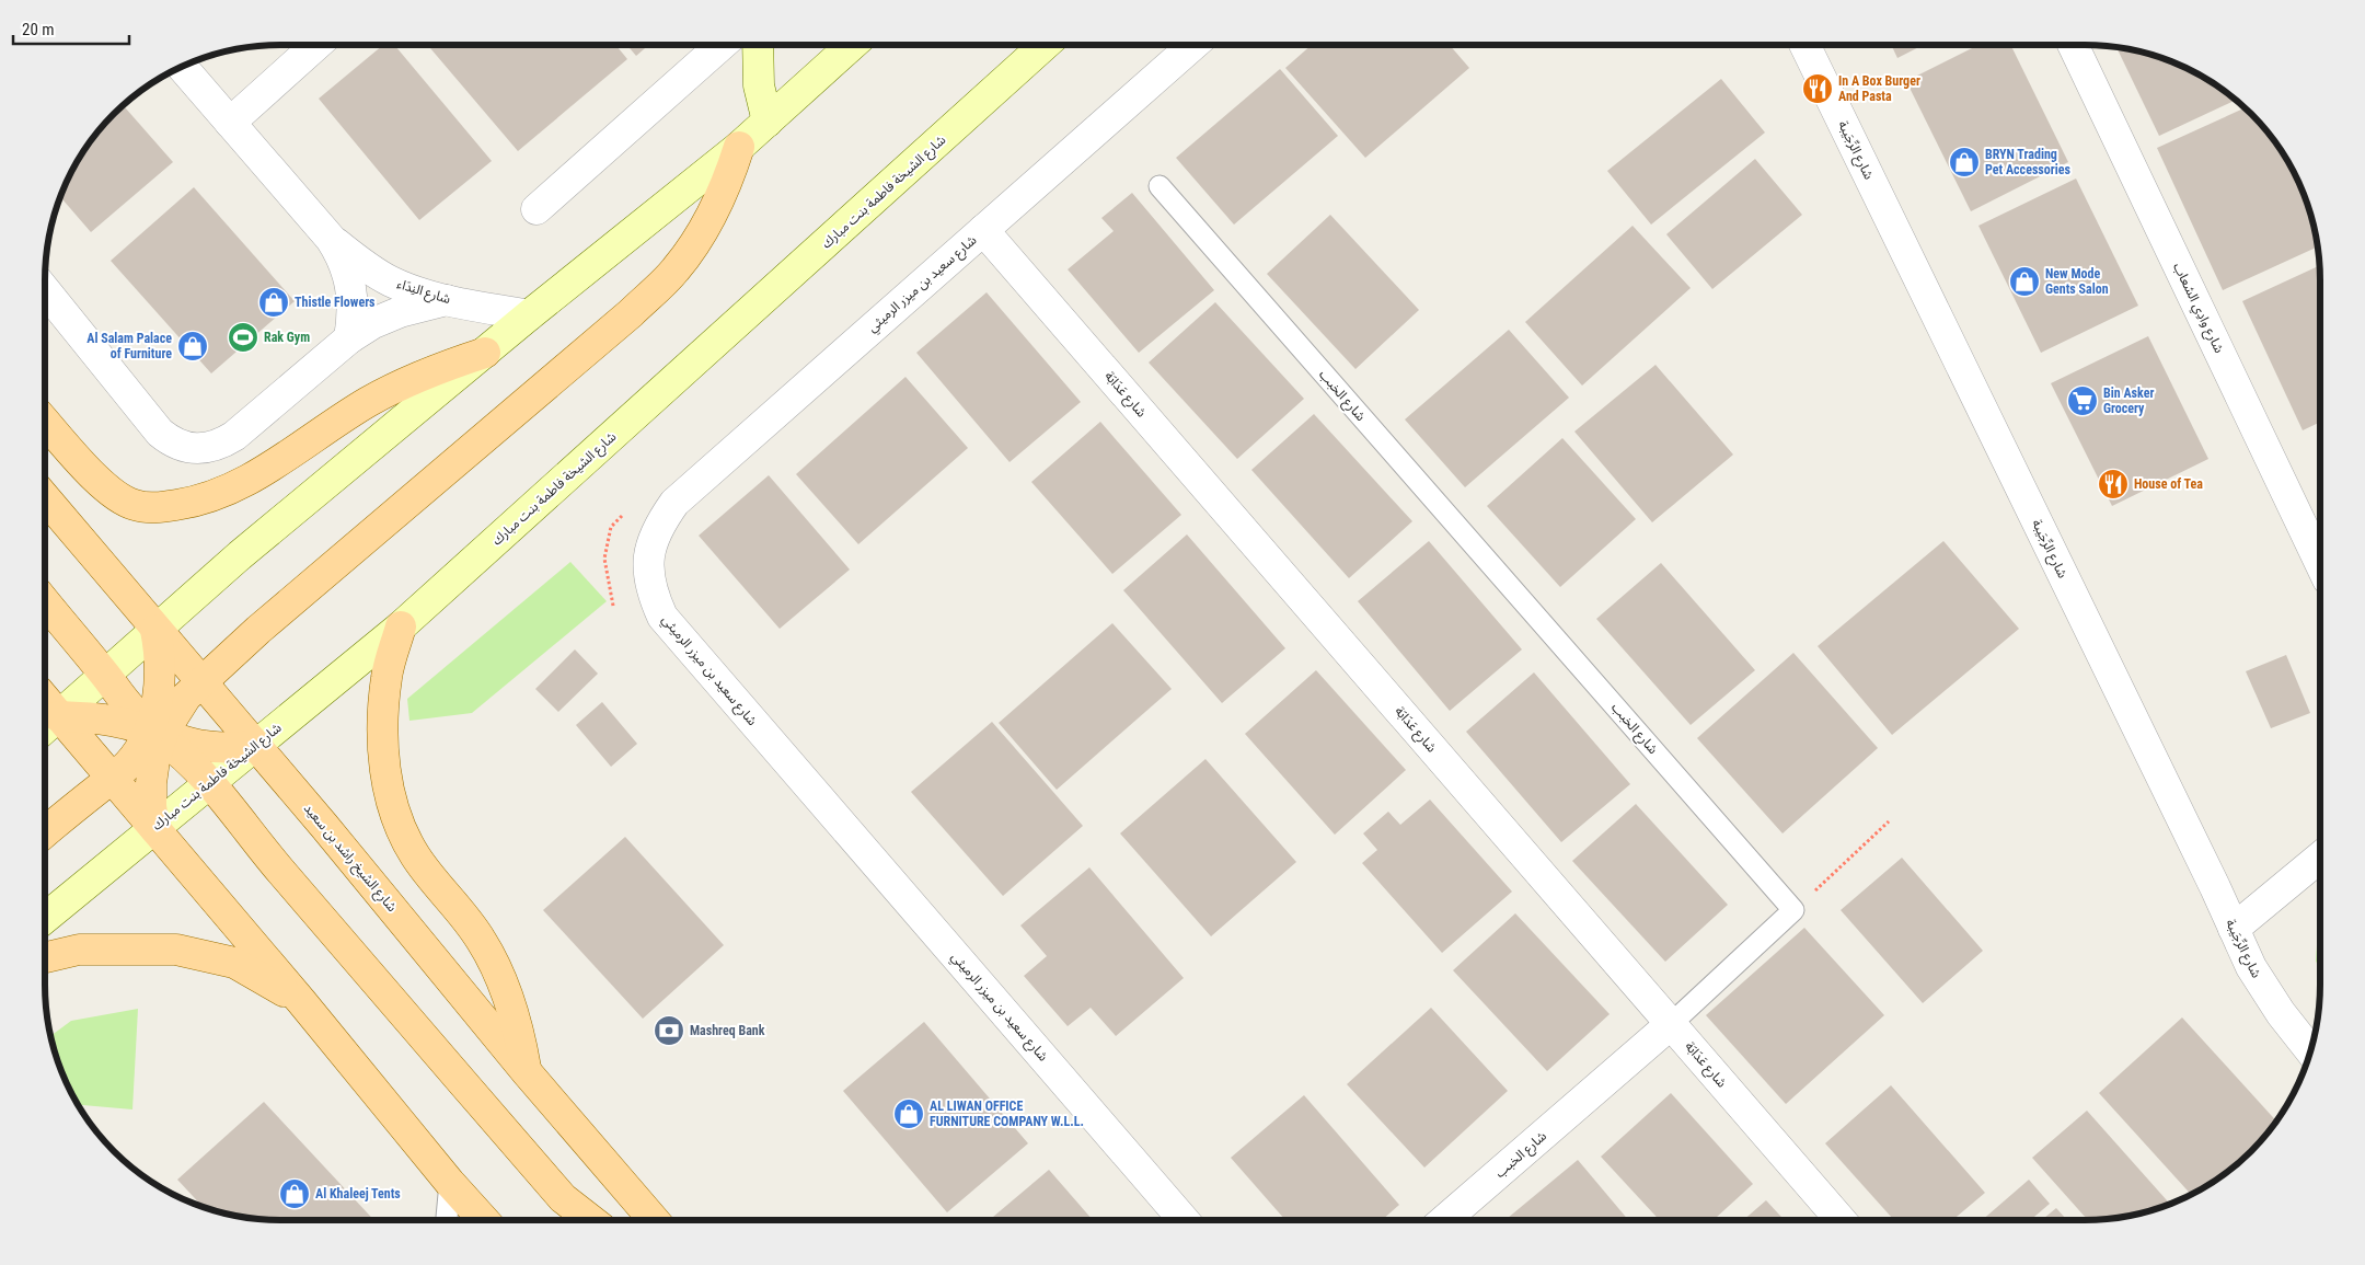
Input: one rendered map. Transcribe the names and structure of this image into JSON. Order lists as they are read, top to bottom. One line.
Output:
{"streets":{"main road":["شارع الشيخة فاطمة بنت مبارك","شارع الشيخ راشد بن سعيد"],"street":["شارع الرِّجَيبة","شارع سعيد بن ميزر الرميثي","شارع النِدَاء","شارع وادِي الشعاب","شارع عَدَابَة","شارع الخبب"]},"crossings":[["شارع الشيخة فاطمة بنت مبارك","شارع الشيخ راشد بن سعيد"],["شارع سعيد بن ميزر الرميثي","شارع عَدَابَة"],["شارع عَدَابَة","شارع الخبب"]],"places":{"restaurant":["In A Box Burger And Pasta","House of Tea"],"shop":["BRYN Trading Pet Accessories","New Mode Gents Salon","Thistle Flowers","Al Salam Palace of Furniture","AL LIWAN OFFICE FURNITURE COMPANY W.L.L.","Al Khaleej Tents"],"sports":["Rak Gym"],"supermarket":["Bin Asker Grocery"],"bank":["Mashreq Bank"]},"scale_bar":"20 m"}
